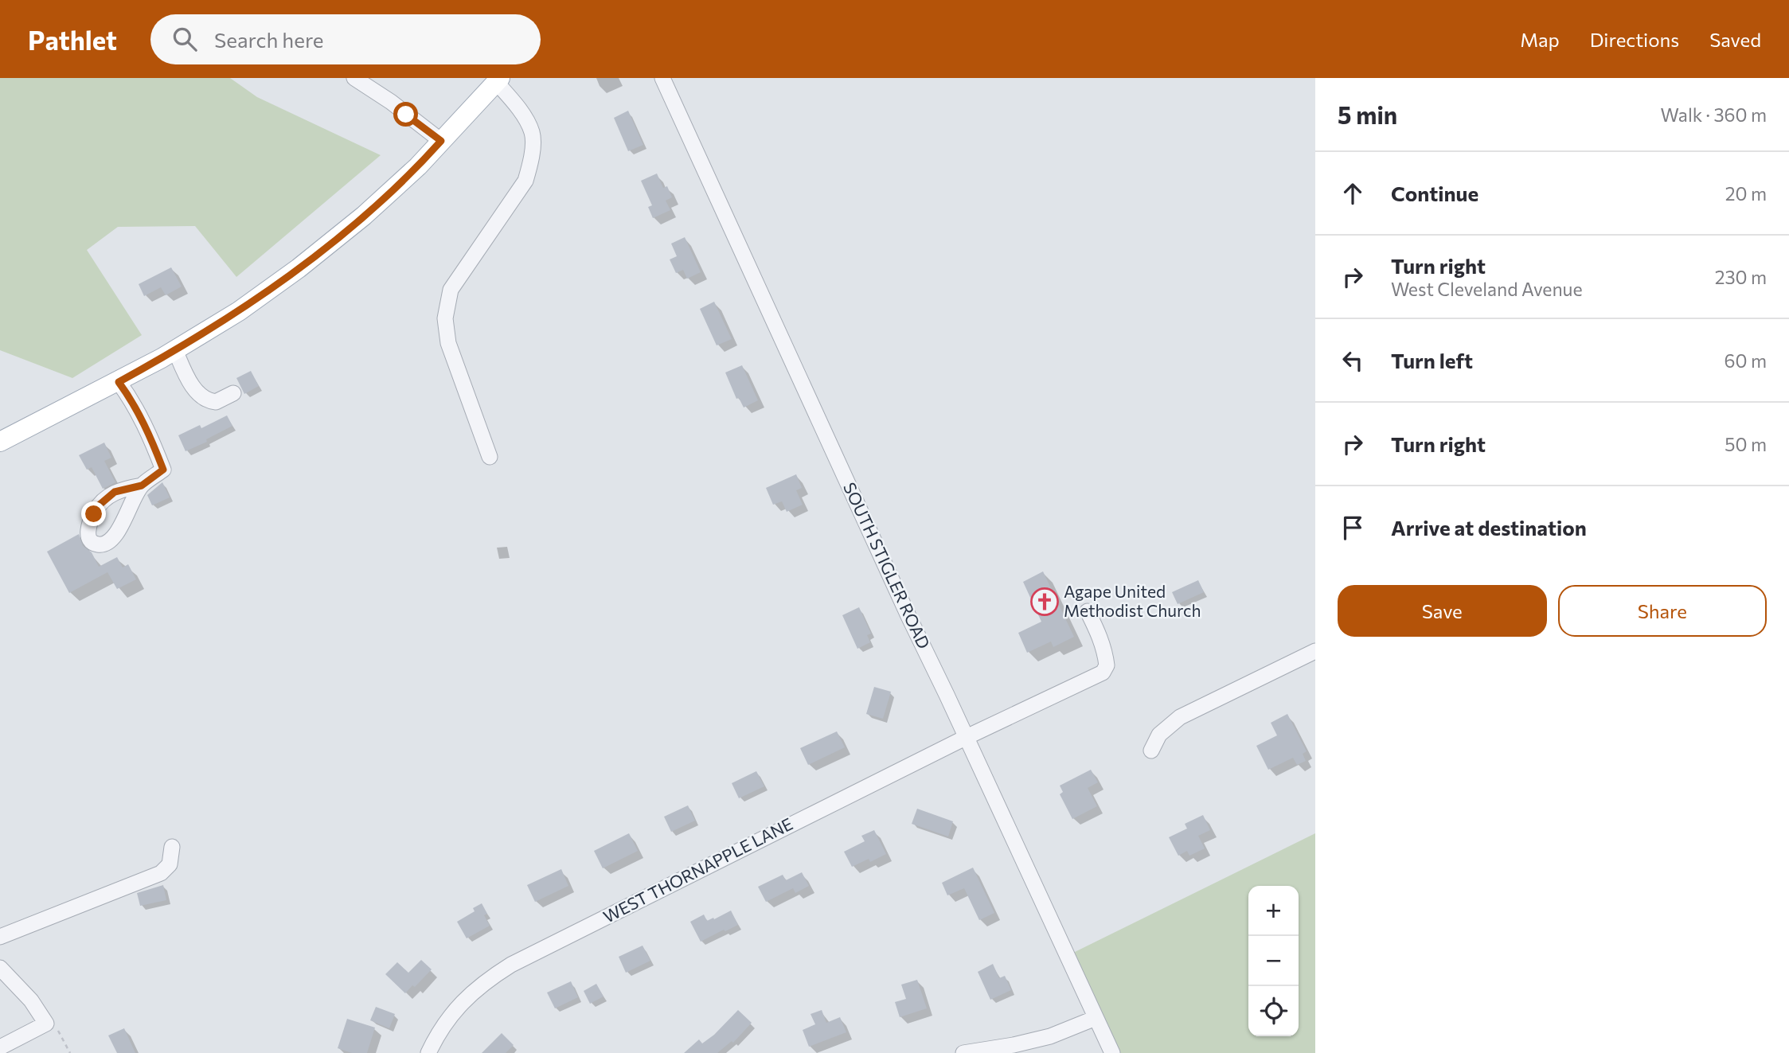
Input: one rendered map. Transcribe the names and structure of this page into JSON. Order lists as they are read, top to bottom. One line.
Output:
{"streets":{"street":["SOUTH STIGLER ROAD","WEST THORNAPPLE LANE"]},"crossings":[["SOUTH STIGLER ROAD","WEST THORNAPPLE LANE"]],"places":{"church":["Agape United Methodist Church"]},"page":{"header":"Pathlet","search":"Search here","nav":["Map","Directions","Saved"],"heading":["5 min","Walk · 360 m"],"list":[["Continue","20 m"],["Turn right","West Cleveland Avenue","230 m"],["Turn left","60 m"],["Turn right","50 m"],"Arrive at destination"],"buttons":["Save","Share"],"map_buttons":["+","−"]}}
